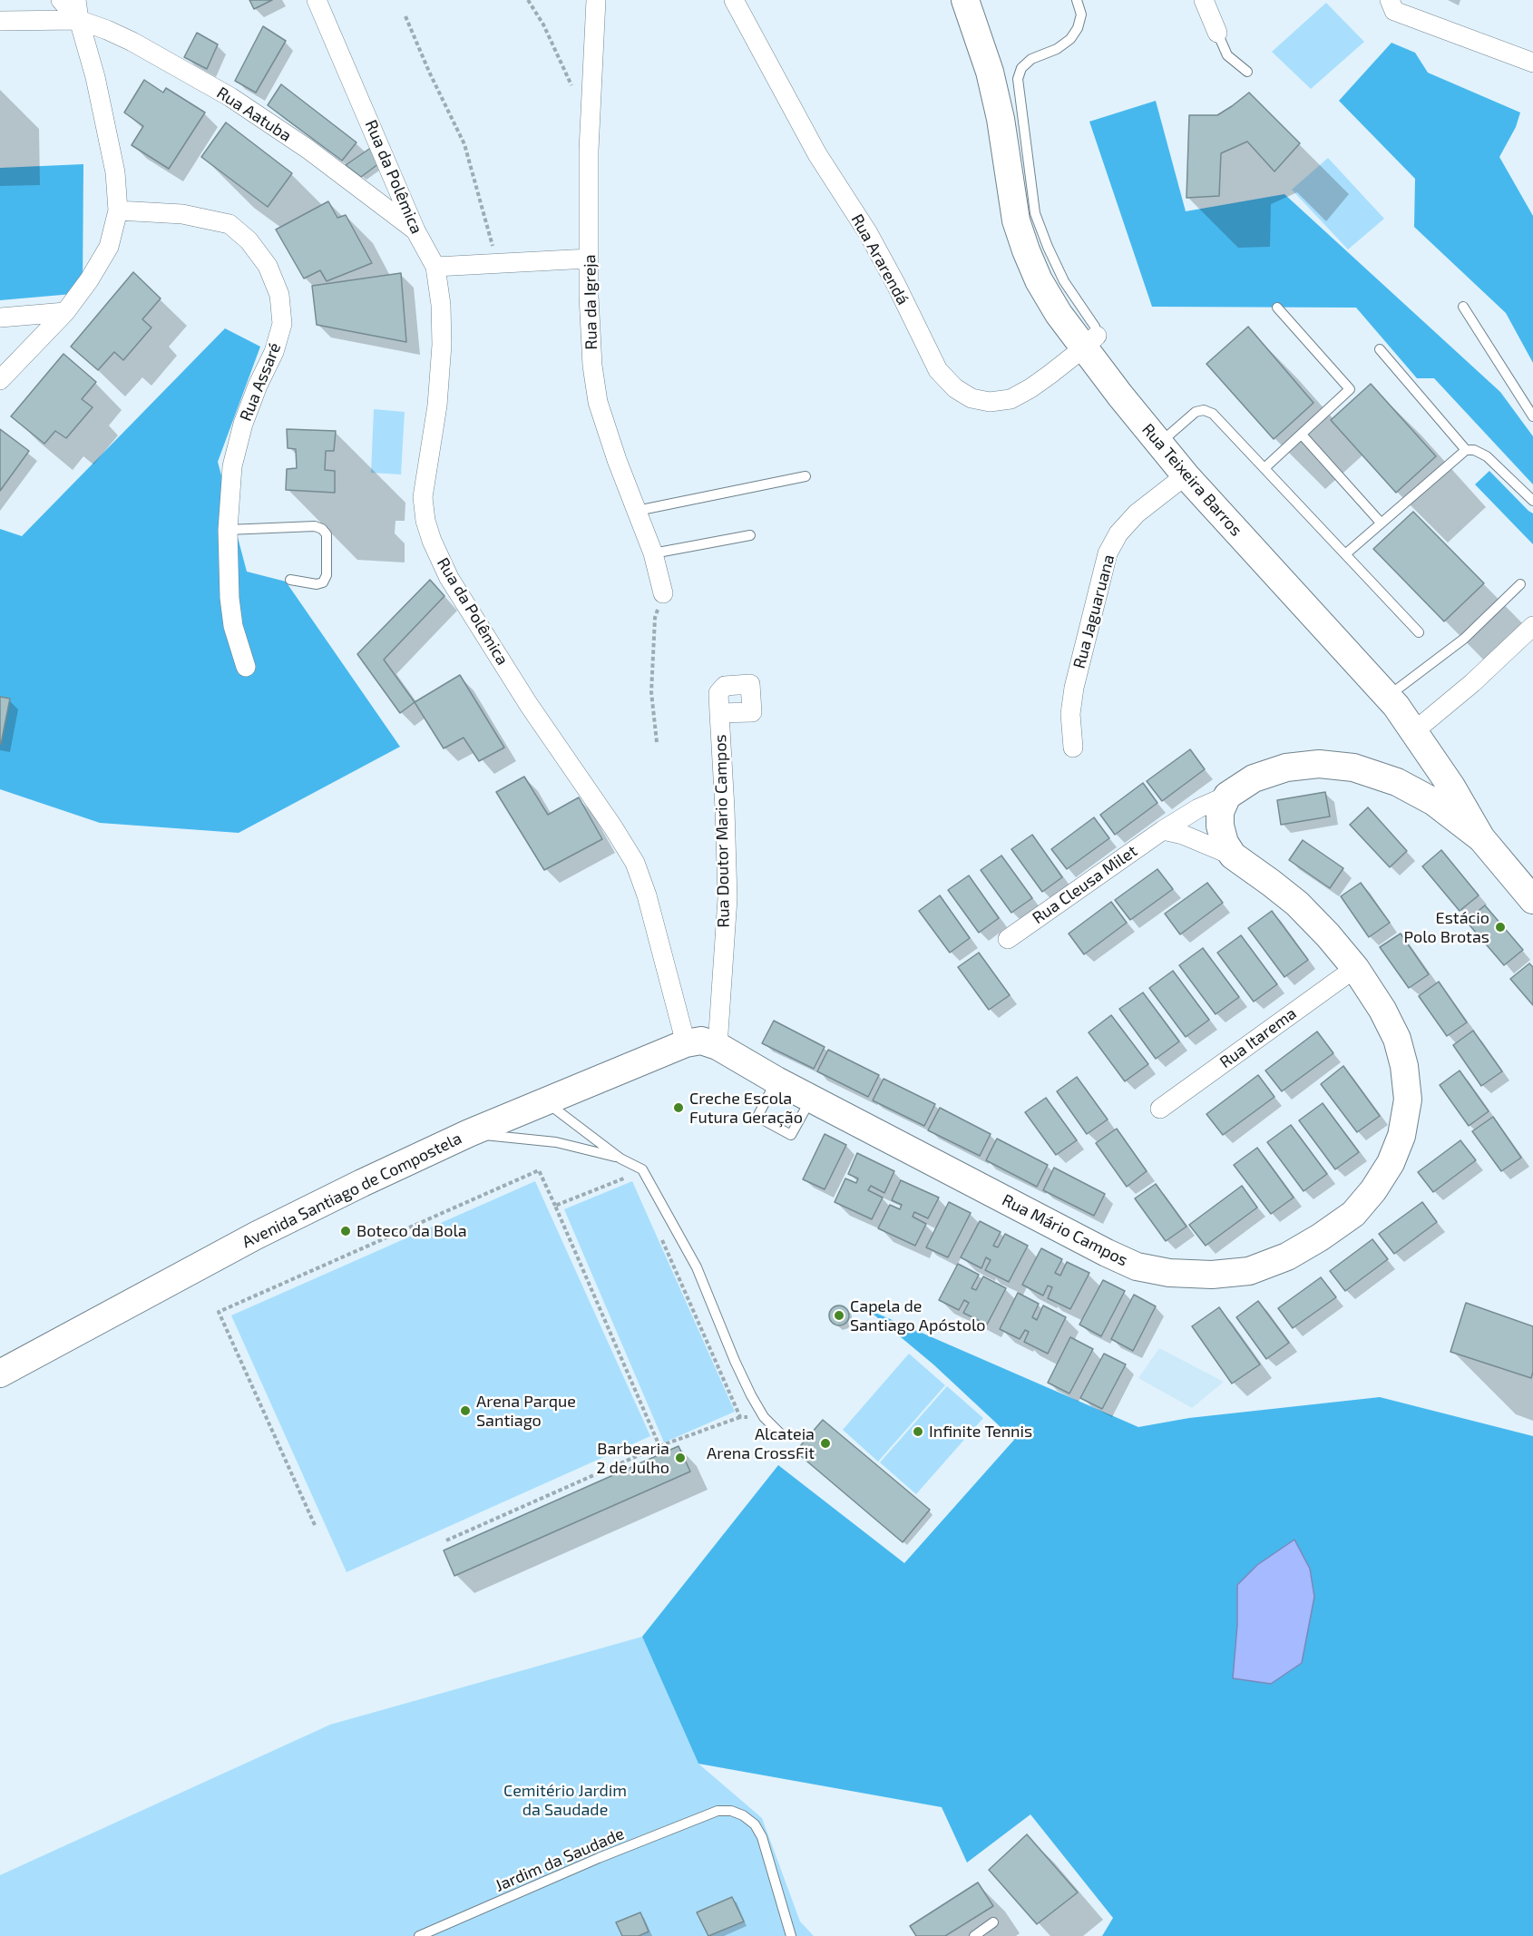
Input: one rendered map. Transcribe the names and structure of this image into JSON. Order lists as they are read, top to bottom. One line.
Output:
{"streets":{"main road":["Rua Teixeira Barros","Rua Cleusa Milet","Avenida Santiago de Compostela","Rua Mário Campos"],"street":["Rua Aatuba","Rua da Polêmica","Rua Ararendá","Rua da Igreja","Rua Assaré","Rua Jaguaruana","Rua Doutor Mario Campos","Rua Itarema"],"lane":["Jardim da Saudade"]},"crossings":[["Rua Aatuba","Rua da Polêmica"],["Rua da Polêmica","Avenida Santiago de Compostela"],["Rua Ararendá","Rua Teixeira Barros"],["Rua Teixeira Barros","Rua Jaguaruana"],["Rua Teixeira Barros","Rua Cleusa Milet"],["Rua Doutor Mario Campos","Avenida Santiago de Compostela"],["Rua Doutor Mario Campos","Rua Mário Campos"],["Rua Cleusa Milet","Rua Mário Campos"],["Rua Itarema","Rua Mário Campos"],["Avenida Santiago de Compostela","Rua Mário Campos"]],"parks":["Cemitério Jardim da Saudade"],"places":["Estácio Polo Brotas","Creche Escola Futura Geração","Boteco da Bola","Capela de Santiago Apóstolo","Arena Parque Santiago","Infinite Tennis","Alcateia Arena CrossFit","Barbearia 2 de Julho"]}
